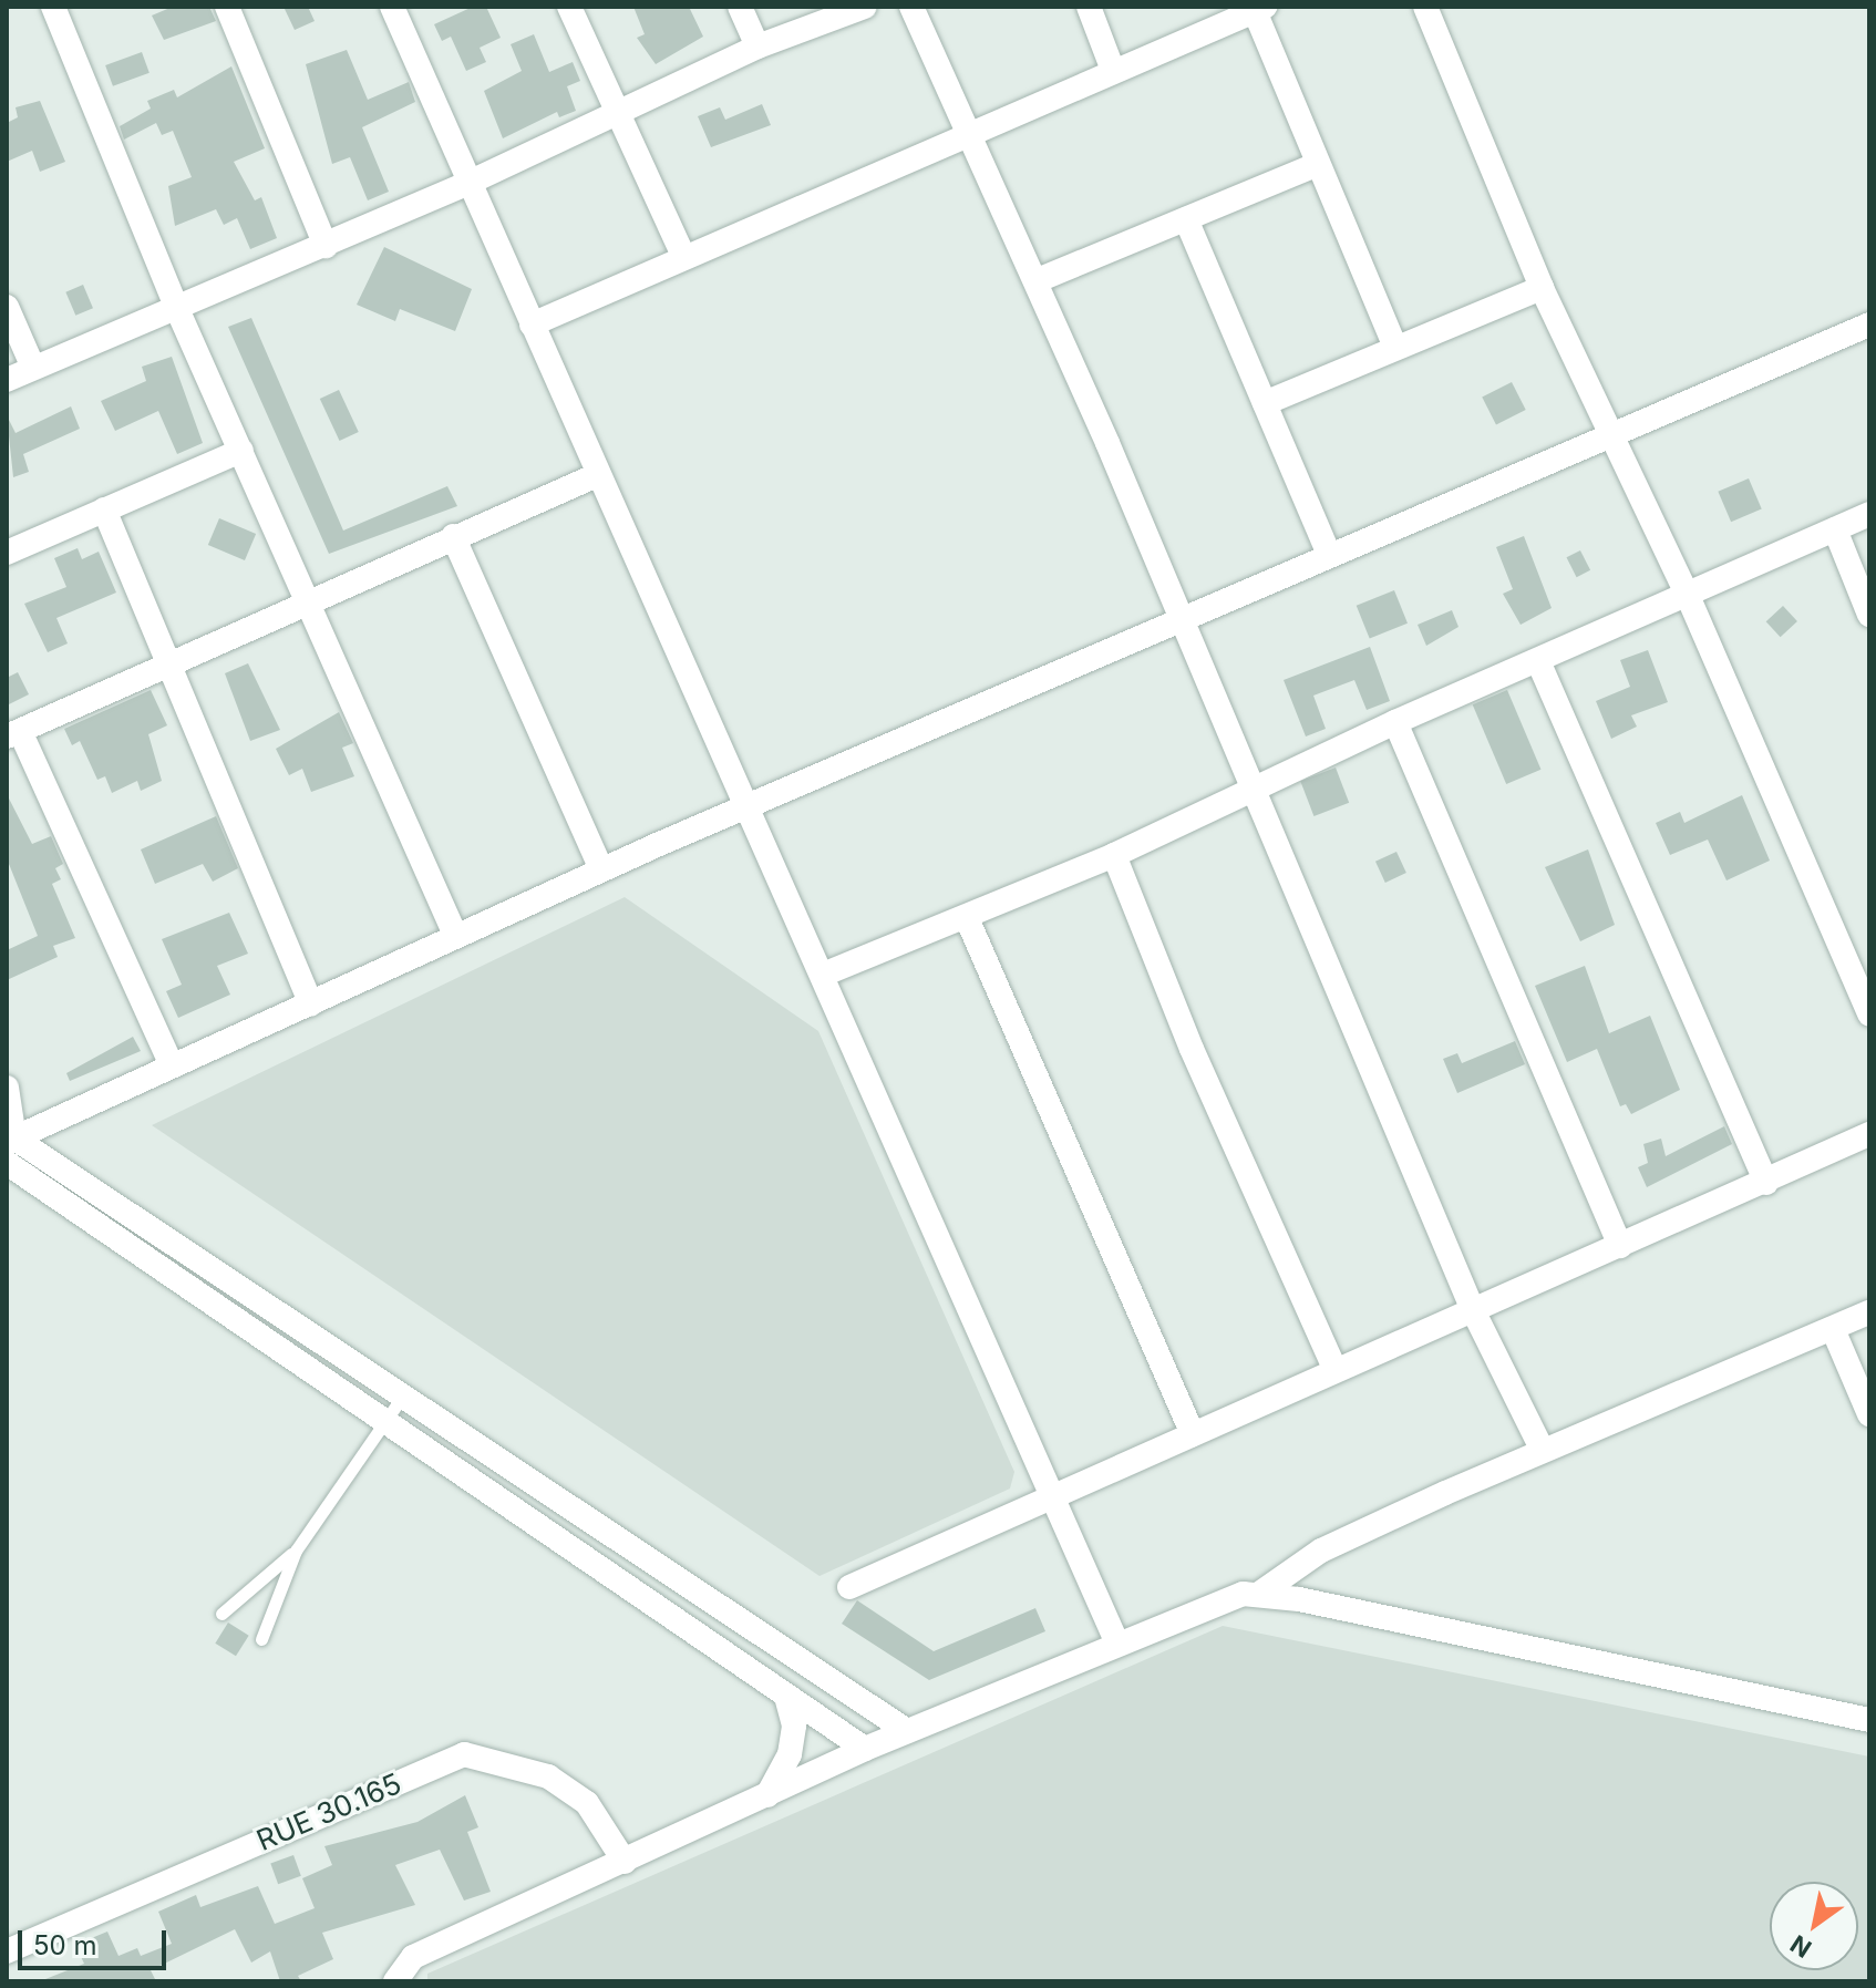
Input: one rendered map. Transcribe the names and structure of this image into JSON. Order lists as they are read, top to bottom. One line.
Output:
{"streets":{"street":["RUE 30.165"]},"scale_bar":"50 m","north":"bottom left"}
